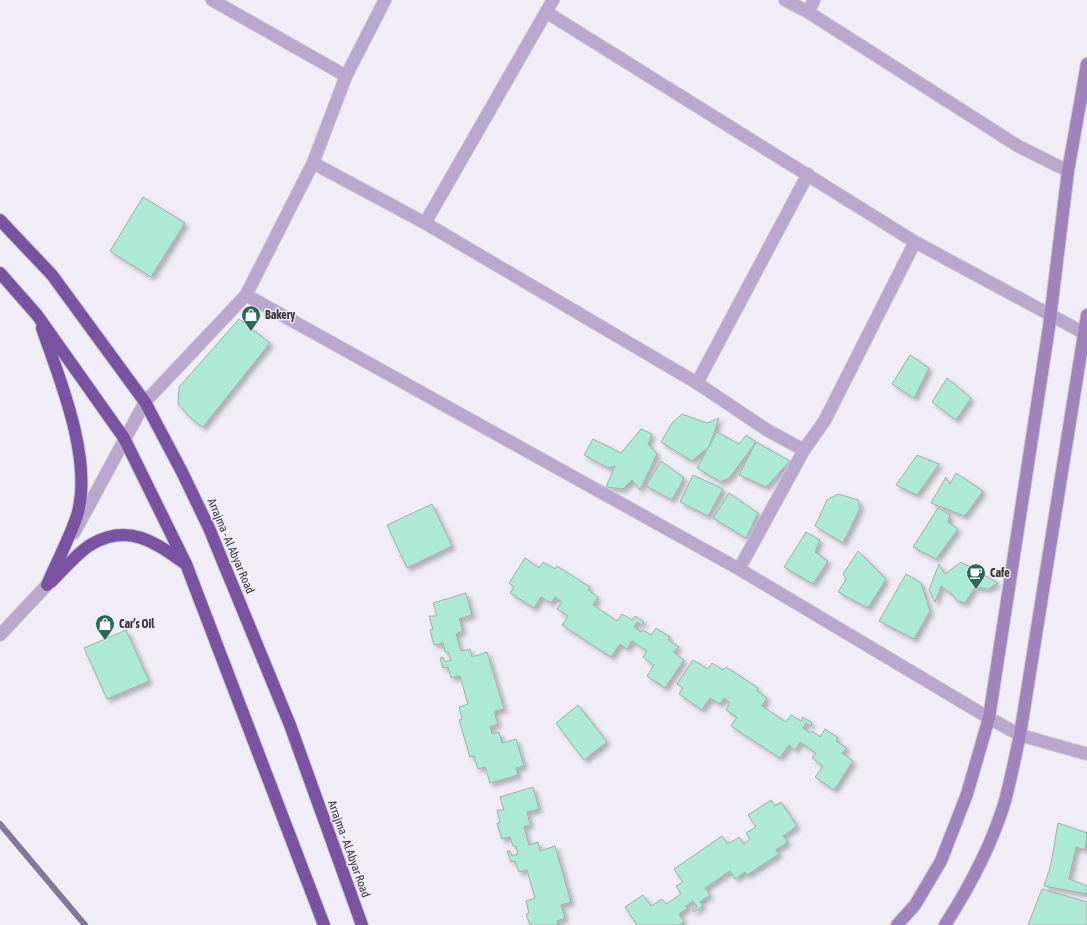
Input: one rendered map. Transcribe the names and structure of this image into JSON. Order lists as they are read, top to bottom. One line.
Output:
{"streets":{"highway":["Arrajma - Al Abyar Road"]},"places":{"shop":["Bakery","Car’s Oil"],"cafe":["Cafe"]}}
